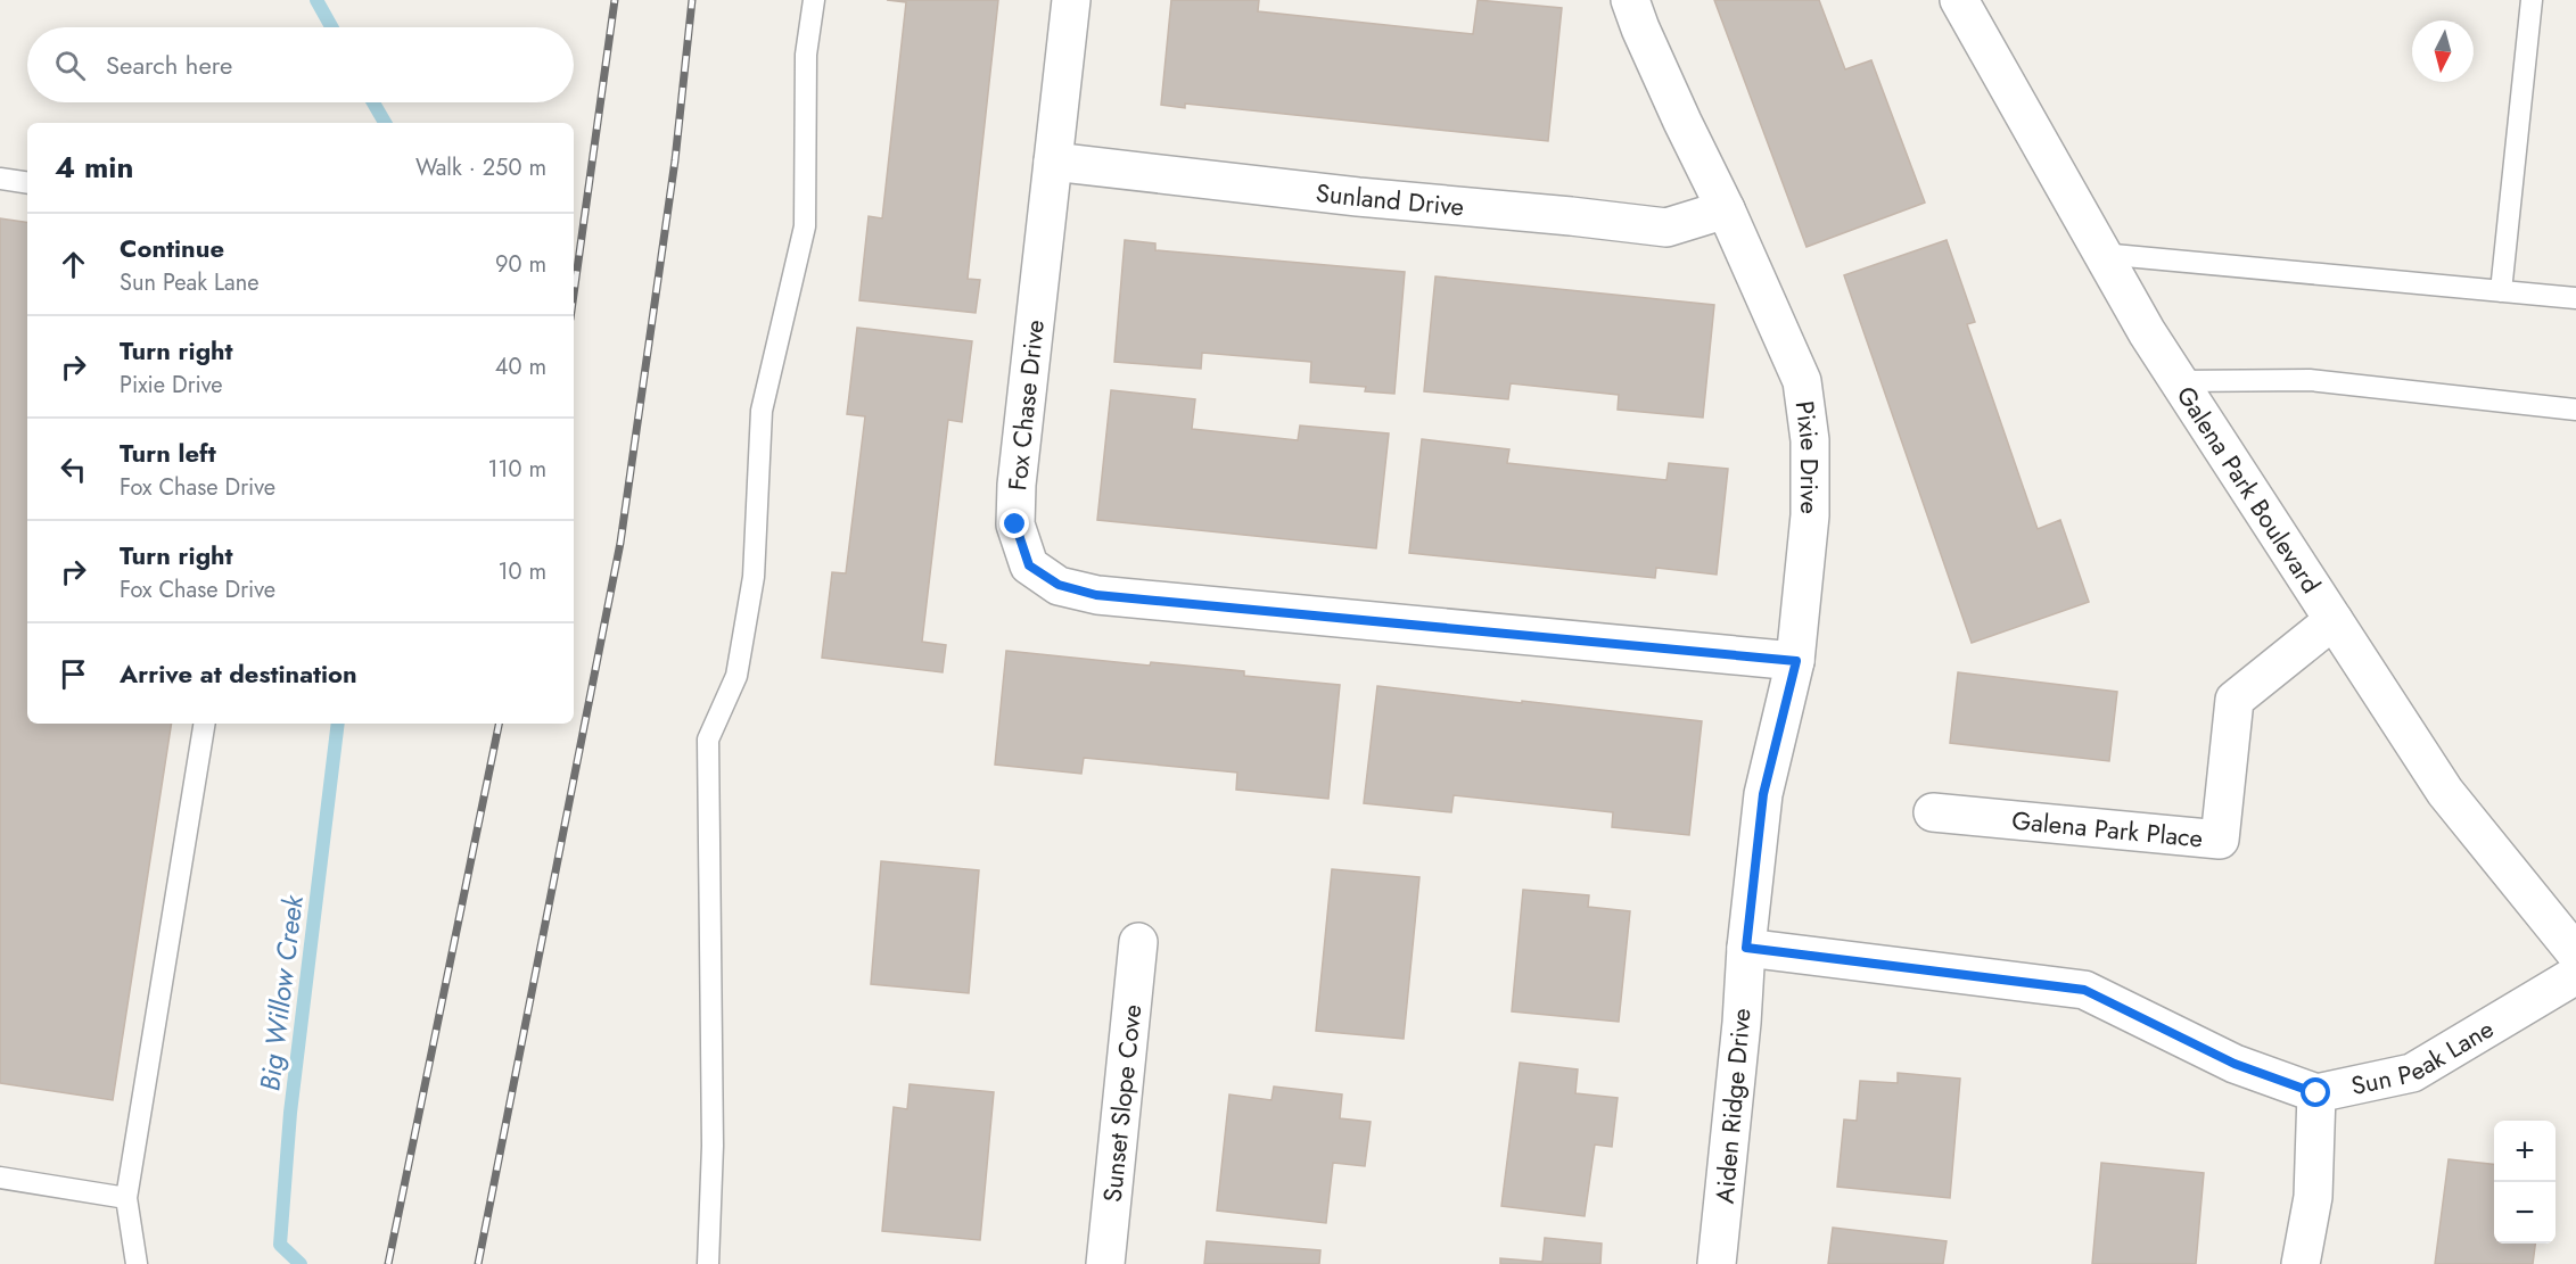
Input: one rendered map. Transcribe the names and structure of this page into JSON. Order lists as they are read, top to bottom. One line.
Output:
{"streets":{"street":["Sunland Drive","Fox Chase Drive","Pixie Drive","Galena Park Boulevard","Galena Park Place","Sun Peak Lane","Sunset Slope Cove","Aiden Ridge Drive"]},"crossings":[["Sunland Drive","Fox Chase Drive"],["Sunland Drive","Pixie Drive"],["Fox Chase Drive","Pixie Drive"],["Pixie Drive","Sun Peak Lane"],["Pixie Drive","Aiden Ridge Drive"],["Galena Park Boulevard","Galena Park Place"],["Sun Peak Lane","Aiden Ridge Drive"]],"water":["Big Willow Creek"],"north":"bottom","page":{"search":"Search here","heading":["4 min","Walk · 250 m"],"list":[["Continue","Sun Peak Lane","90 m"],["Turn right","Pixie Drive","40 m"],["Turn left","Fox Chase Drive","110 m"],["Turn right","Fox Chase Drive","10 m"],"Arrive at destination"],"map_buttons":["+","−"]}}
